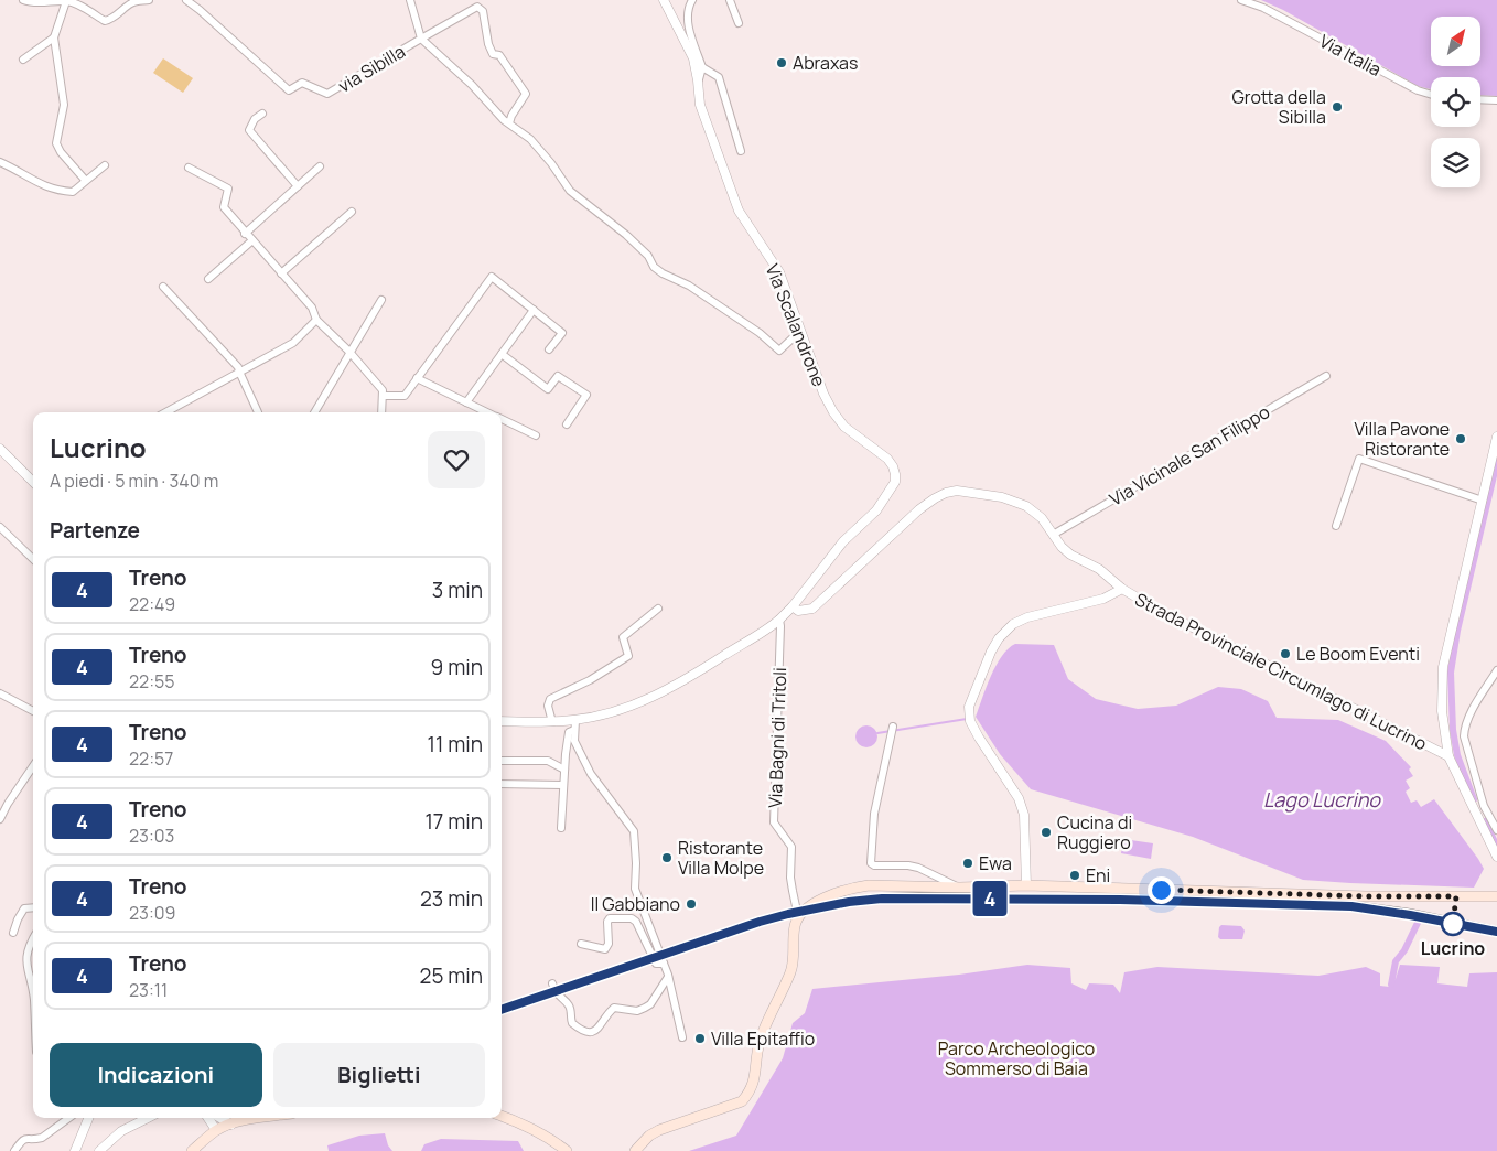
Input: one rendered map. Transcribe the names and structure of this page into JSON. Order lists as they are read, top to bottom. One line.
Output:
{"streets":{"street":["Via Italia","via Sibilla","Via Scalandrone","Via Vicinale San Filippo","Strada Provinciale Circumlago di Lucrino","Via Bagni di Tritoli"]},"water":["Lago Lucrino"],"parks":["Parco Archeologico Sommerso di Baia"],"places":["Abraxas","Grotta della Sibilla","Villa Pavone Ristorante","Le Boom Eventi","Cucina di Ruggiero","Ristorante Villa Molpe","Ewa","Eni","Il Gabbiano","Lucrino","Villa Epitaffio"],"north":"top right","page":{"on_map":"4","heading":[["Lucrino","A piedi · 5 min · 340 m"],"Partenze"],"list":[{"mark":"4","name":"Treno","note":"22:49","value":"3 min"},{"mark":"4","name":"Treno","note":"22:55","value":"9 min"},{"mark":"4","name":"Treno","note":"22:57","value":"11 min"},{"mark":"4","name":"Treno","note":"23:03","value":"17 min"},{"mark":"4","name":"Treno","note":"23:09","value":"23 min"},{"mark":"4","name":"Treno","note":"23:11","value":"25 min"}],"buttons":["Indicazioni","Biglietti"]}}
